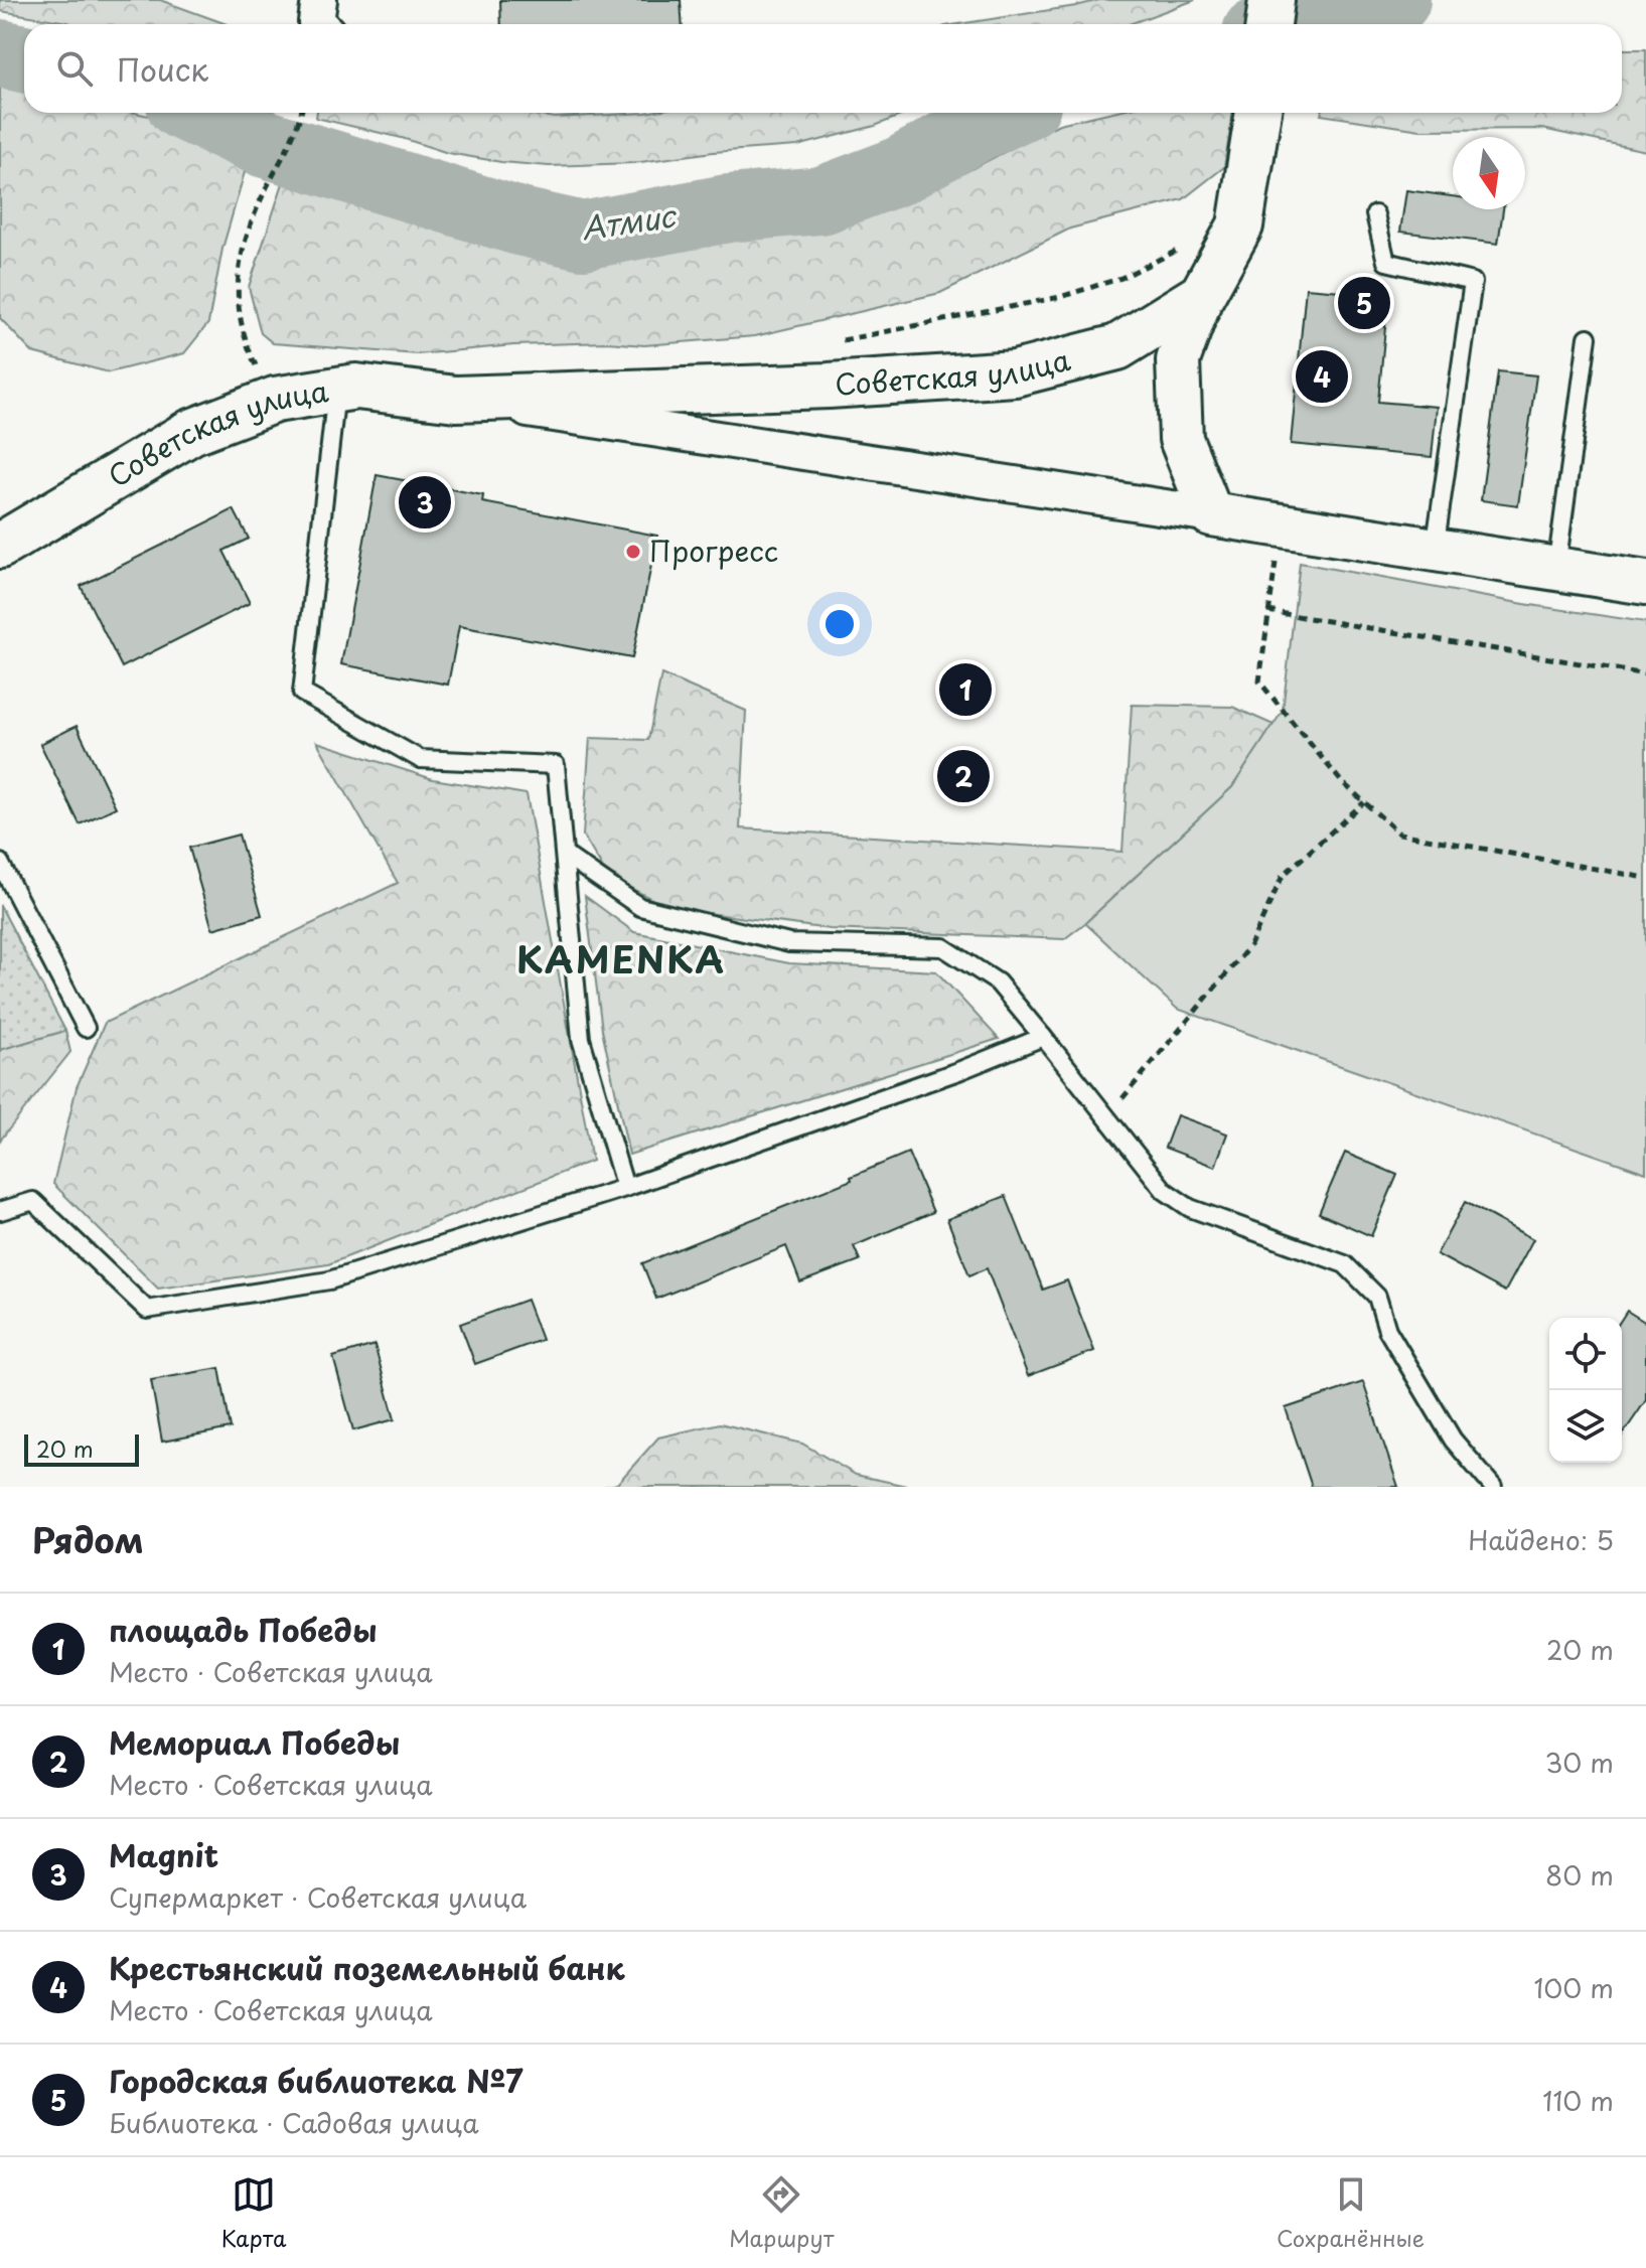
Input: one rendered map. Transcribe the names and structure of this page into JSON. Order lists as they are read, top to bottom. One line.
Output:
{"streets":{"main road":["Советская улица"]},"districts":["KAMENKA"],"water":["Атмис"],"places":["Прогресс"],"scale_bar":"20 m","north":"bottom","page":{"search":"Поиск","pins":["5","4","3","1","2"],"scale":"20 m","heading":["Рядом","Найдено: 5"],"list":[{"mark":"1","name":"площадь Победы","note":"Место · Советская улица","value":"20 m"},{"mark":"2","name":"Мемориал Победы","note":"Место · Советская улица","value":"30 m"},{"mark":"3","name":"Magnit","note":"Супермаркет · Советская улица","value":"80 m"},{"mark":"4","name":"Крестьянский поземельный банк","note":"Место · Советская улица","value":"100 m"},{"mark":"5","name":"Городская библиотека №7","note":"Библиотека · Садовая улица","value":"110 m"}],"nav":["Карта","Маршрут","Сохранённые"]}}
